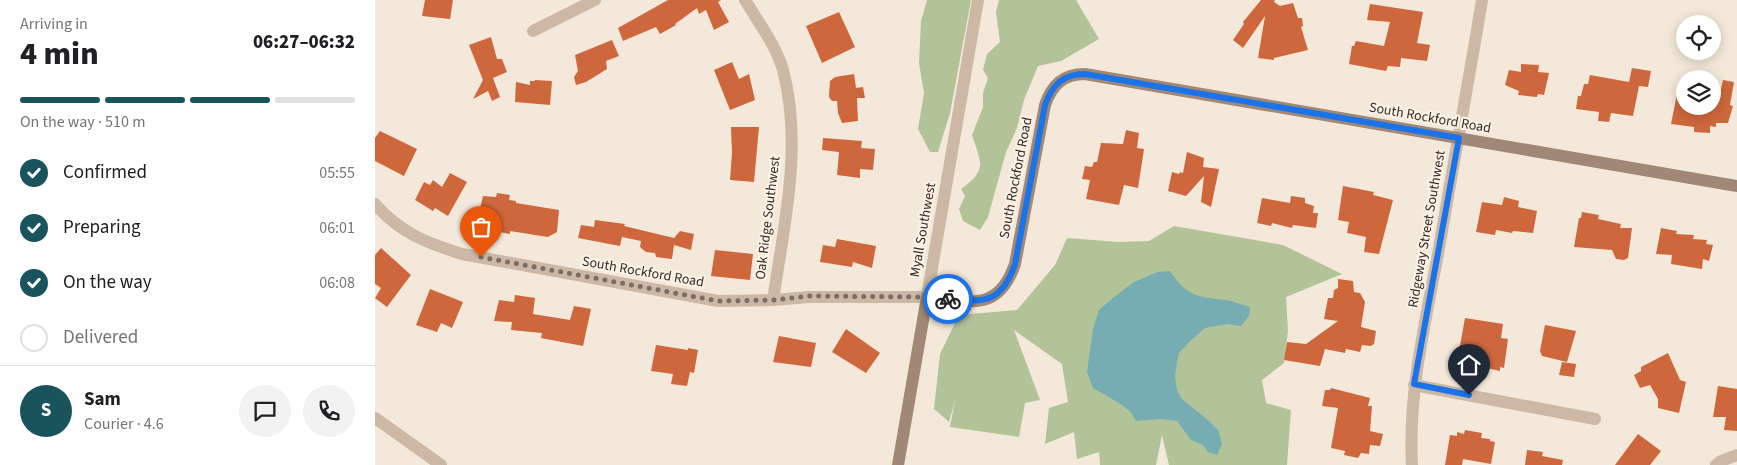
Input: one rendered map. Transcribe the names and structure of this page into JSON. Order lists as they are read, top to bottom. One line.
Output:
{"streets":{"street":["South Rockford Road","Oak Ridge Southwest","Ridgeway Street Southwest","Myall Southwest"]},"crossings":[["South Rockford Road","Oak Ridge Southwest"],["South Rockford Road","Ridgeway Street Southwest"],["South Rockford Road","Myall Southwest"]],"page":{"heading":["4 min","Arriving in","06:27–06:32"],"panel":["Sam","Courier · 4.6"],"bar":"On the way · 510 m","list":[["Confirmed","05:55"],["Preparing","06:01"],["On the way","06:08"],"Delivered"],"round":"S"}}
